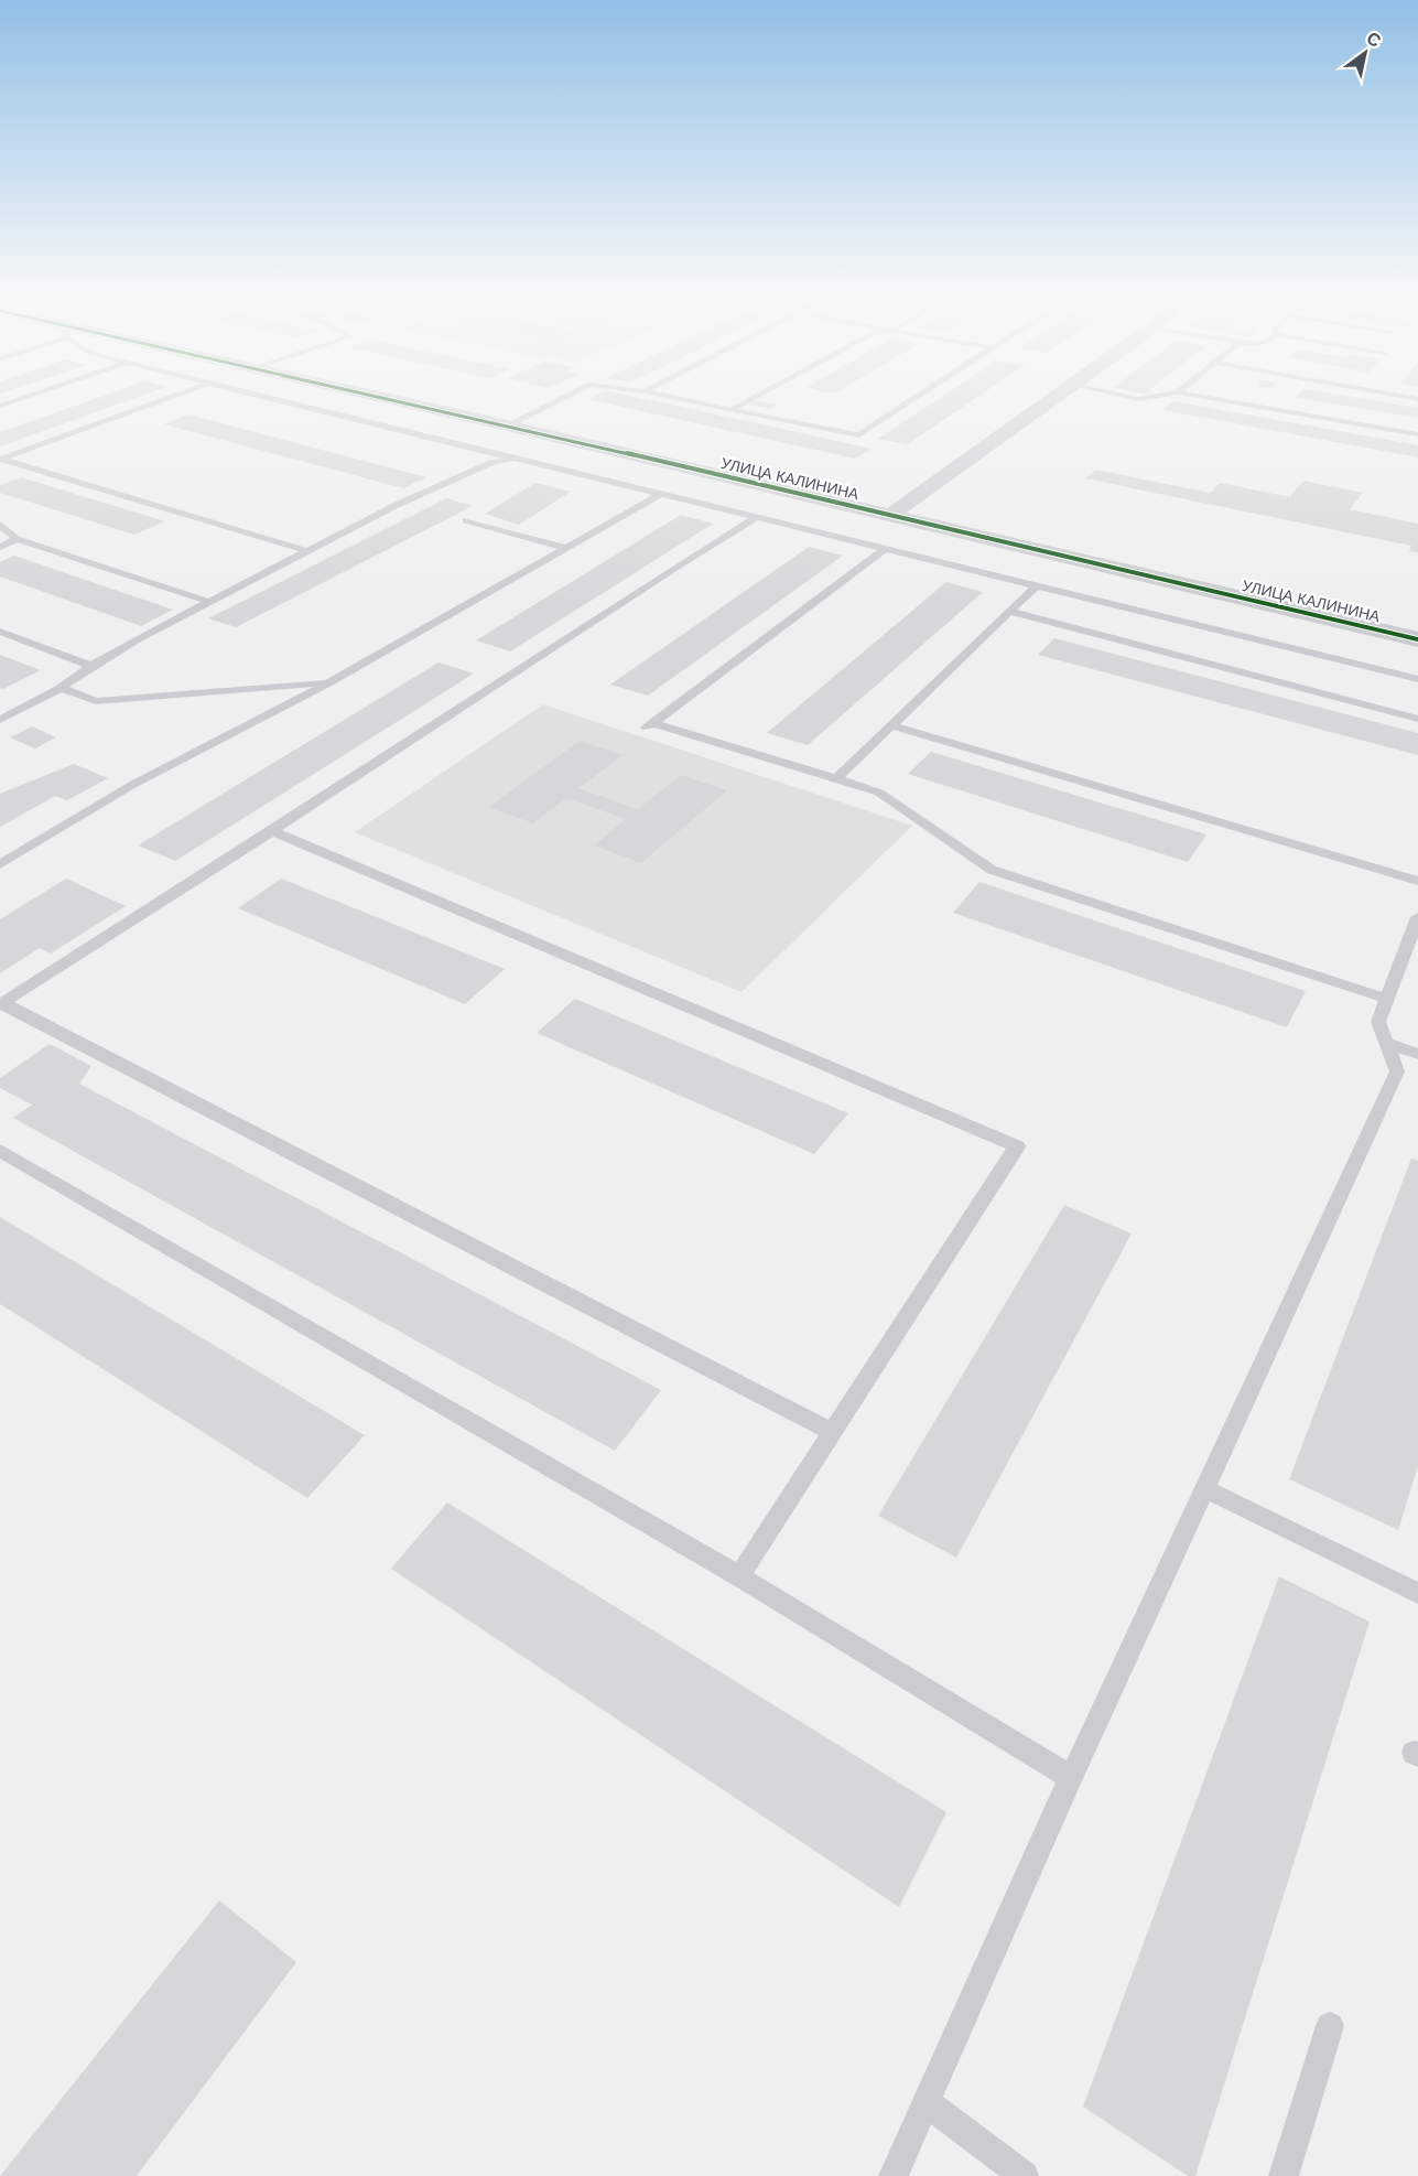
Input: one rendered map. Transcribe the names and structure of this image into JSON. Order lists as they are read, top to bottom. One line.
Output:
{"streets":{"street":["УЛИЦА КАЛИНИНА"]},"north":"top right"}
